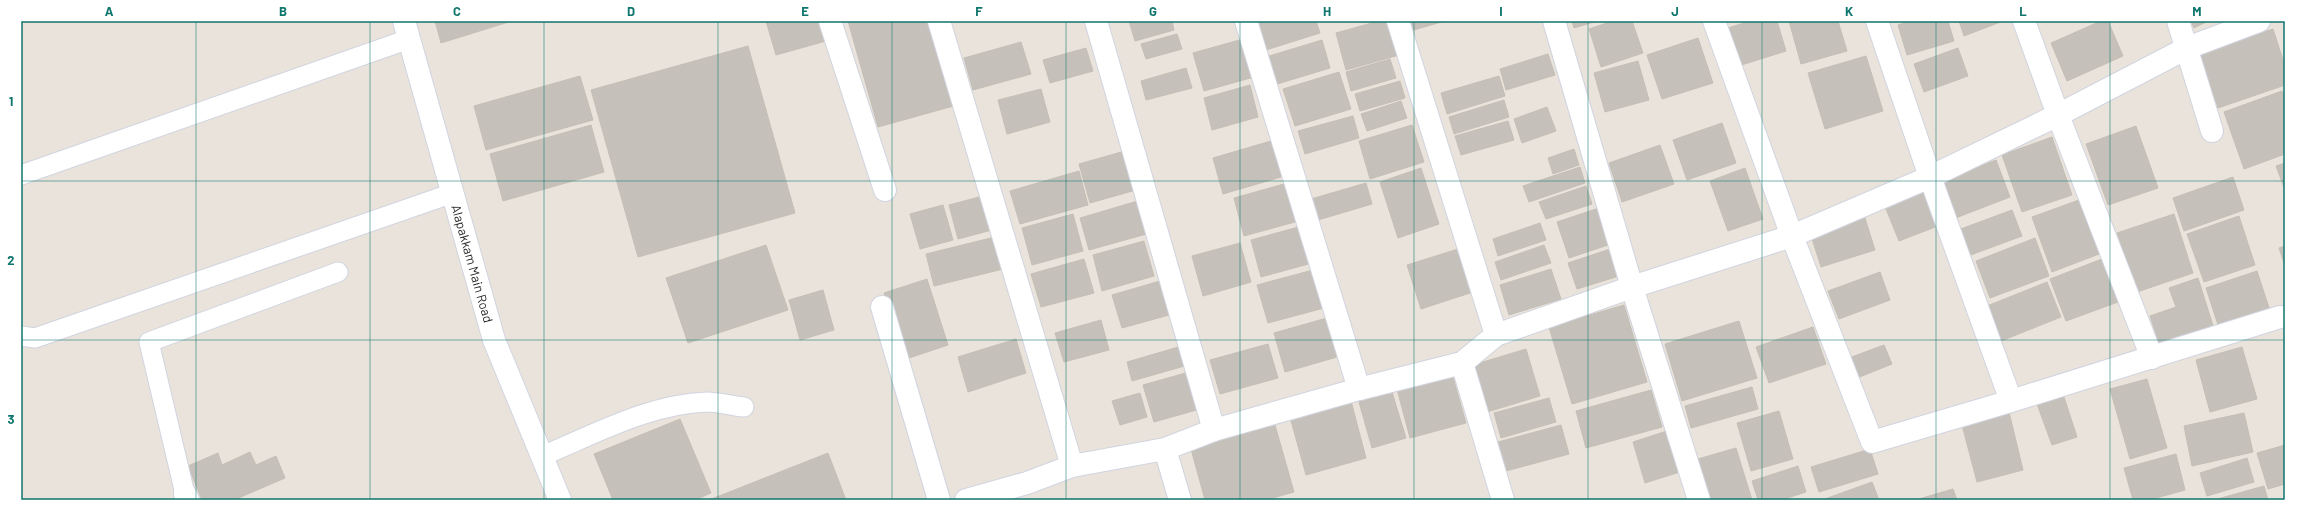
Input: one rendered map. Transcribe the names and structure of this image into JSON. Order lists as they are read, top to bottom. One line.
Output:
{"streets":{"street":["Alapakkam Main Road"]},"grid":{"columns":["A","B","C","D","E","F","G","H","I","J","K","L","M"],"rows":["1","2","3"]}}
